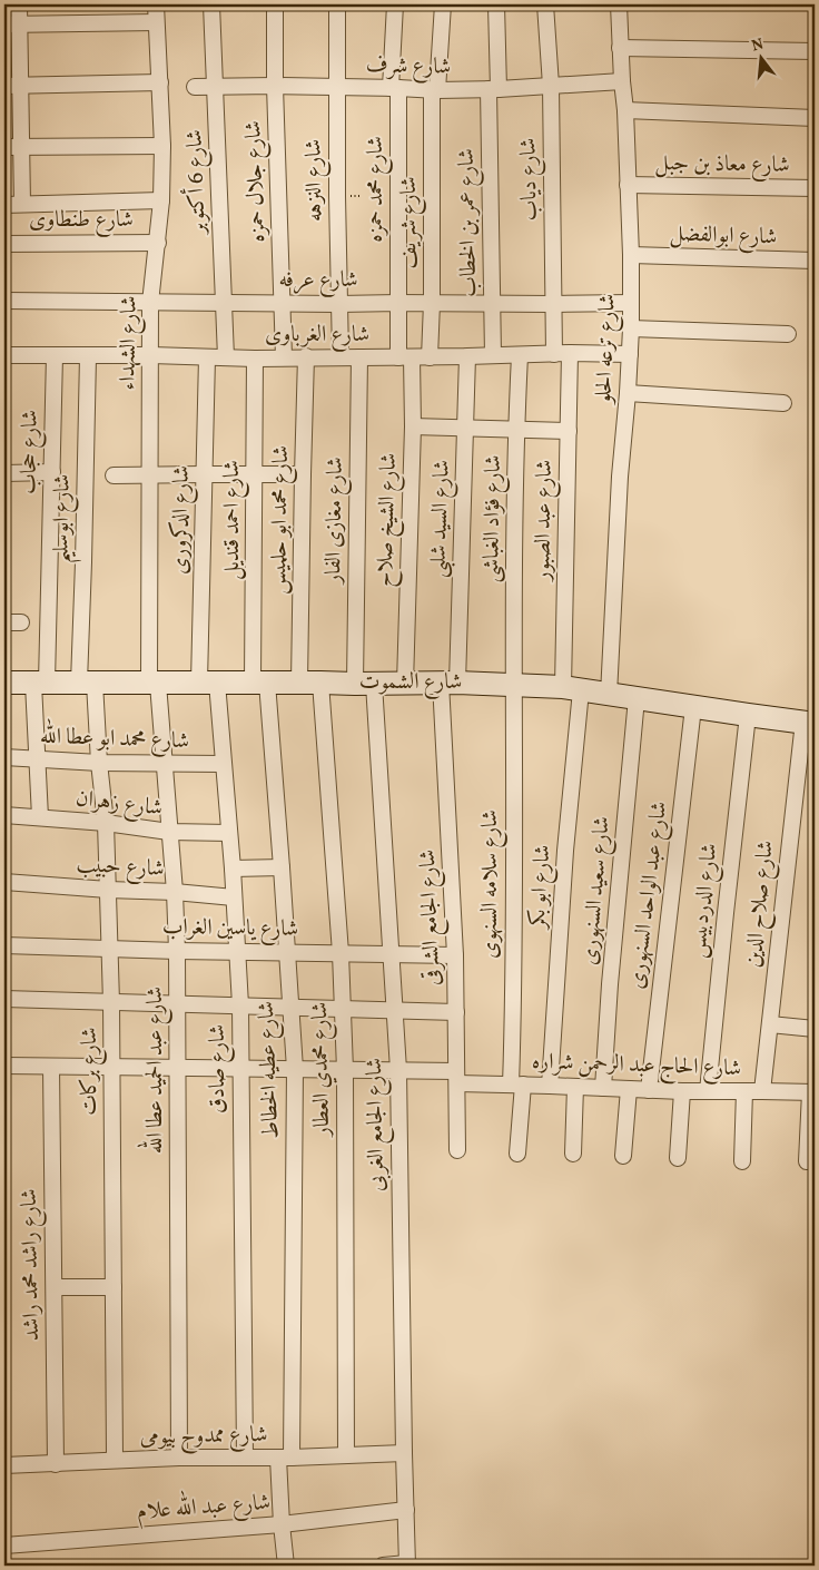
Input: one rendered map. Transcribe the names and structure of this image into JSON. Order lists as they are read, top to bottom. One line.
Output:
{"streets":{"street":["شارع شرف","شارع معاذ بن جبل","شارع دياب","شارع النزهه","شارع 6 أكتوبر","شارع جلال حمزه","شارع محمد حمزه","شارع طنطاوى","شارع شريف","شارع عمر بن الخطاب","شارع ابوالفضل","شارع عرفه","شارع الغرباوى","شارع الشهداء","شارع ترعه الحلو","شارع حجاب","شارع ابوسليم","شارع السيد شلبى","شارع فؤاد الغباشى","شارع الدكرورى","شارع احمد قنديل","شارع محمد ابو حلميس","شارع مغازى الفار","شارع الشيخ صلاح","شارع عبد الصبور","شارع الشموت","شارع محمد ابو عطا الله","شارع زهران","شارع حبيب","شارع سلامه السنهوى","شارع ابو بكر","شارع سعيد السنهورى","شارع عبد الواحد السنهورى","شارع الدردبيس","شارع صلاح الدين","شارع الجامع الشرقى","شارع ياسين الغراب","شارع الحاج عبد الرحمن شراره","شارع صادق","شارع محمدي العطار","شارع عبد الحميد عطا الله","شارع عطيه الخطاط","شارع بركات","شارع الجامع الغربى","شارع راشد محمد راشد","شارع ممدوح بيومى","شارع عبد الله علام"]},"crossings":[["شارع شرف","شارع دياب"],["شارع شرف","شارع النزهه"],["شارع شرف","شارع 6 أكتوبر"],["شارع شرف","شارع جلال حمزه"],["شارع شرف","شارع محمد حمزه"],["شارع شرف","شارع شريف"],["شارع شرف","شارع عمر بن الخطاب"],["شارع شرف","شارع ترعه الحلو"],["شارع معاذ بن جبل","شارع ترعه الحلو"],["شارع دياب","شارع عرفه"],["شارع دياب","شارع الغرباوى"],["شارع النزهه","شارع عرفه"],["شارع النزهه","شارع الغرباوى"],["شارع 6 أكتوبر","شارع عرفه"],["شارع 6 أكتوبر","شارع الغرباوى"],["شارع جلال حمزه","شارع عرفه"],["شارع جلال حمزه","شارع الغرباوى"],["شارع محمد حمزه","شارع عرفه"],["شارع محمد حمزه","شارع الغرباوى"],["شارع محمد حمزه","شارع الشيخ صلاح"],["شارع طنطاوى","شارع الشهداء"],["شارع شريف","شارع عرفه"],["شارع شريف","شارع الغرباوى"],["شارع عمر بن الخطاب","شارع عرفه"],["شارع عمر بن الخطاب","شارع الغرباوى"],["شارع ابوالفضل","شارع ترعه الحلو"],["شارع عرفه","شارع الشهداء"],["شارع عرفه","شارع ترعه الحلو"],["شارع الغرباوى","شارع الشهداء"],["شارع الغرباوى","شارع ترعه الحلو"],["شارع الغرباوى","شارع حجاب"],["شارع الغرباوى","شارع ابوسليم"],["شارع الغرباوى","شارع السيد شلبى"],["شارع الغرباوى","شارع فؤاد الغباشى"],["شارع الغرباوى","شارع الدكرورى"],["شارع الغرباوى","شارع احمد قنديل"],["شارع الغرباوى","شارع محمد ابو حلميس"],["شارع الغرباوى","شارع مغازى الفار"],["شارع الغرباوى","شارع الشيخ صلاح"],["شارع الغرباوى","شارع عبد الصبور"],["شارع الشهداء","شارع الشموت"],["شارع الشهداء","شارع عبد الحميد عطا الله"],["شارع ترعه الحلو","شارع الشموت"],["شارع حجاب","شارع الشموت"],["شارع حجاب","شارع محمد ابو عطا الله"],["شارع حجاب","شارع زهران"],["شارع ابوسليم","شارع الشموت"],["شارع ابوسليم","شارع بركات"],["شارع السيد شلبى","شارع الشموت"],["شارع السيد شلبى","شارع الجامع الشرقى"],["شارع فؤاد الغباشى","شارع الشموت"],["شارع فؤاد الغباشى","شارع سلامه السنهوى"],["شارع الدكرورى","شارع الشموت"],["شارع الدكرورى","شارع صادق"],["شارع احمد قنديل","شارع الشموت"],["شارع احمد قنديل","شارع عطيه الخطاط"],["شارع محمد ابو حلميس","شارع الشموت"],["شارع محمد ابو حلميس","شارع محمدي العطار"],["شارع مغازى الفار","شارع الشموت"],["شارع مغازى الفار","شارع الجامع الغربى"],["شارع الشيخ صلاح","شارع الشموت"],["شارع عبد الصبور","شارع الشموت"],["شارع عبد الصبور","شارع ابو بكر"],["شارع الشموت","شارع سلامه السنهوى"],["شارع الشموت","شارع ابو بكر"],["شارع الشموت","شارع سعيد السنهورى"],["شارع الشموت","شارع عبد الواحد السنهورى"],["شارع الشموت","شارع الدردبيس"],["شارع الشموت","شارع صلاح الدين"],["شارع الشموت","شارع الجامع الشرقى"],["شارع الشموت","شارع صادق"],["شارع الشموت","شارع محمدي العطار"],["شارع الشموت","شارع عبد الحميد عطا الله"],["شارع الشموت","شارع عطيه الخطاط"],["شارع الشموت","شارع بركات"],["شارع الشموت","شارع الجامع الغربى"],["شارع محمد ابو عطا الله","شارع صادق"],["شارع محمد ابو عطا الله","شارع عبد الحميد عطا الله"],["شارع محمد ابو عطا الله","شارع بركات"],["شارع زهران","شارع صادق"],["شارع زهران","شارع عبد الحميد عطا الله"],["شارع زهران","شارع بركات"],["شارع حبيب","شارع صادق"],["شارع حبيب","شارع عبد الحميد عطا الله"],["شارع حبيب","شارع بركات"],["شارع سلامه السنهوى","شارع الحاج عبد الرحمن شراره"],["شارع ابو بكر","شارع الحاج عبد الرحمن شراره"],["شارع سعيد السنهورى","شارع الحاج عبد الرحمن شراره"],["شارع عبد الواحد السنهورى","شارع الحاج عبد الرحمن شراره"],["شارع الدردبيس","شارع الحاج عبد الرحمن شراره"],["شارع صلاح الدين","شارع الحاج عبد الرحمن شراره"],["شارع الجامع الشرقى","شارع ياسين الغراب"],["شارع الجامع الشرقى","شارع الحاج عبد الرحمن شراره"],["شارع ياسين الغراب","شارع صادق"],["شارع ياسين الغراب","شارع محمدي العطار"],["شارع ياسين الغراب","شارع عبد الحميد عطا الله"],["شارع ياسين الغراب","شارع عطيه الخطاط"],["شارع ياسين الغراب","شارع بركات"],["شارع ياسين الغراب","شارع الجامع الغربى"],["شارع الحاج عبد الرحمن شراره","شارع صادق"],["شارع الحاج عبد الرحمن شراره","شارع محمدي العطار"],["شارع الحاج عبد الرحمن شراره","شارع عبد الحميد عطا الله"],["شارع الحاج عبد الرحمن شراره","شارع عطيه الخطاط"],["شارع الحاج عبد الرحمن شراره","شارع بركات"],["شارع الحاج عبد الرحمن شراره","شارع الجامع الغربى"],["شارع الحاج عبد الرحمن شراره","شارع راشد محمد راشد"],["شارع صادق","شارع ممدوح بيومى"],["شارع محمدي العطار","شارع ممدوح بيومى"],["شارع عبد الحميد عطا الله","شارع ممدوح بيومى"],["شارع عطيه الخطاط","شارع ممدوح بيومى"],["شارع عطيه الخطاط","شارع عبد الله علام"],["شارع بركات","شارع ممدوح بيومى"],["شارع الجامع الغربى","شارع ممدوح بيومى"],["شارع الجامع الغربى","شارع عبد الله علام"],["شارع راشد محمد راشد","شارع ممدوح بيومى"]],"north":"top"}
